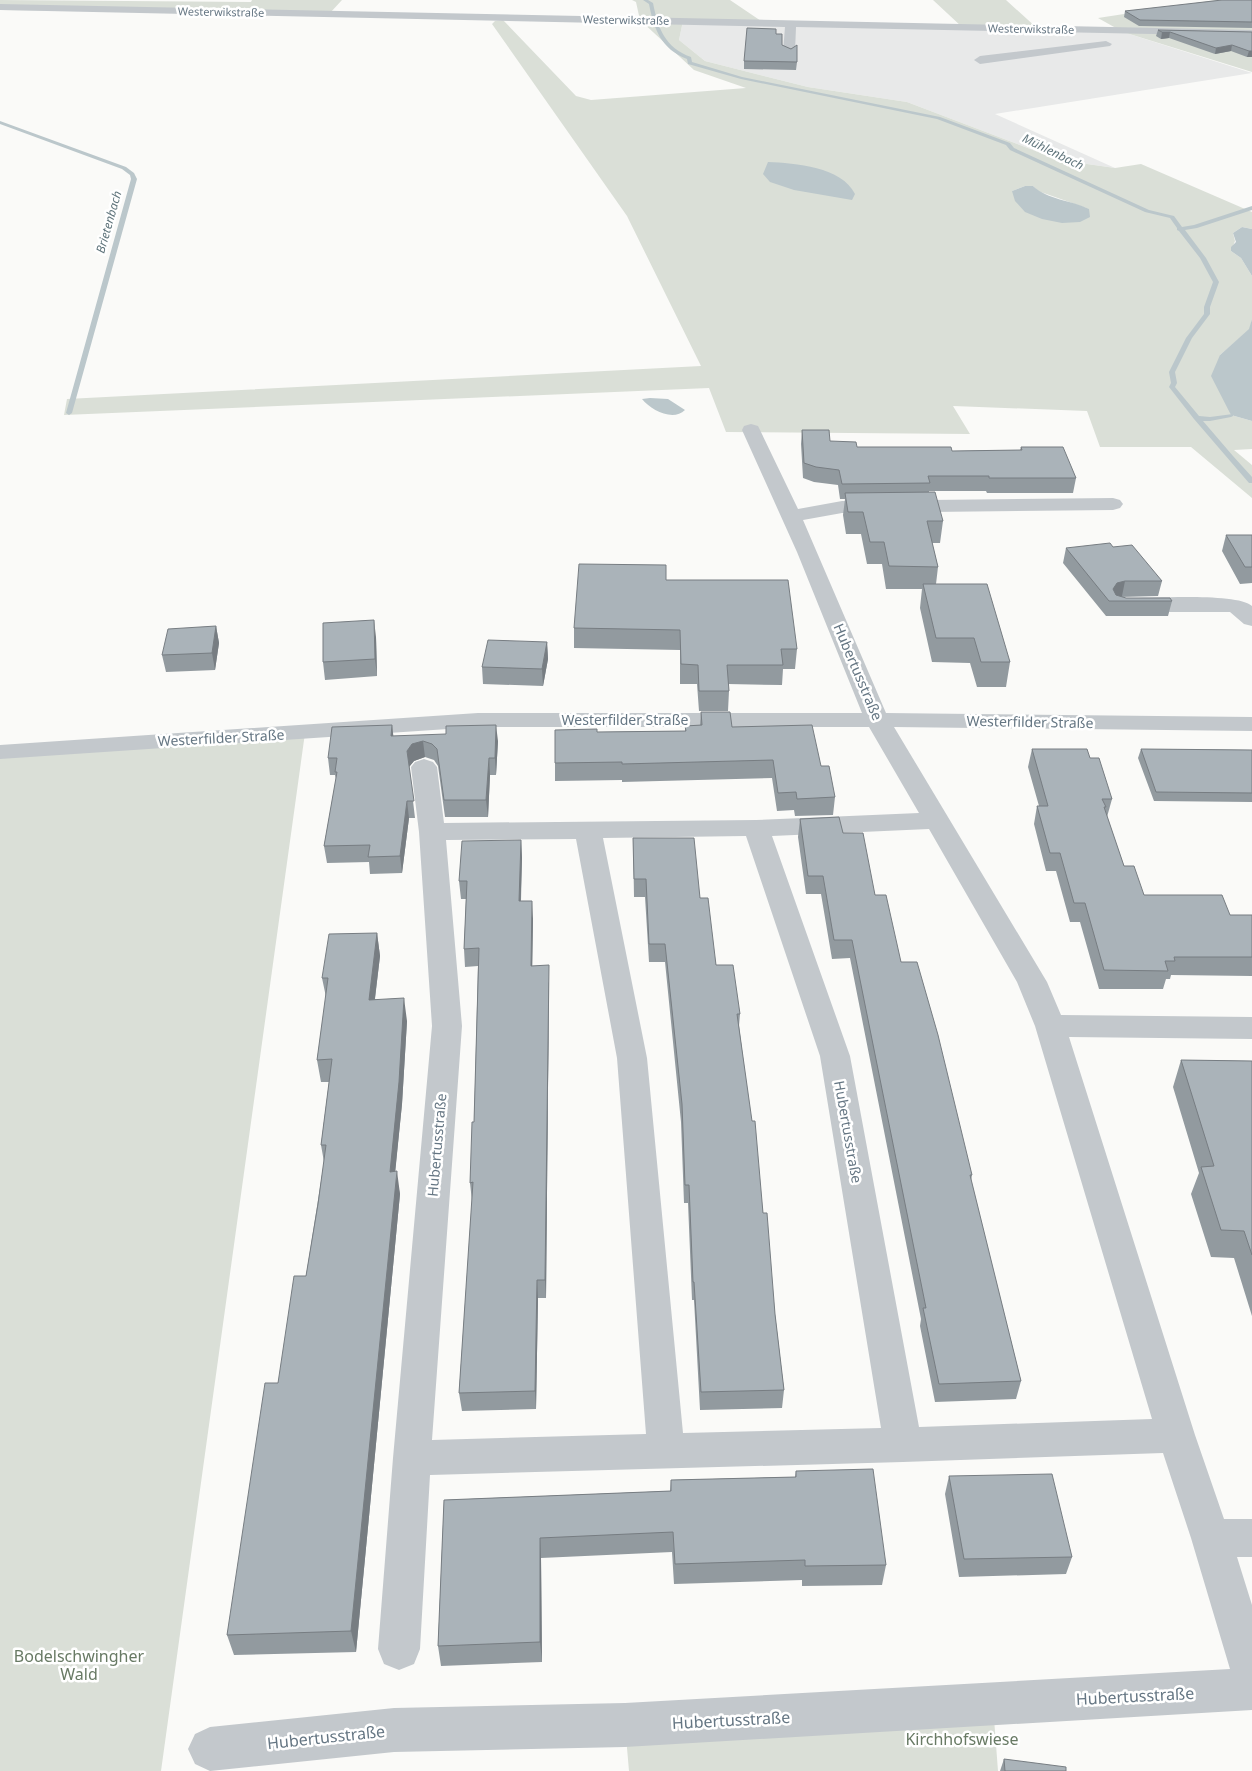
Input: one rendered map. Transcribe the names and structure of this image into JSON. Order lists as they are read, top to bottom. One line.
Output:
{"streets":{"street":["Westerwikstraße","Hubertusstraße","Westerfilder Straße"]},"crossings":[["Hubertusstraße","Westerfilder Straße"]],"water":["Mühlenbach","Brietenbach"],"parks":["Bodelschwingher Wald","Kirchhofswiese"]}
